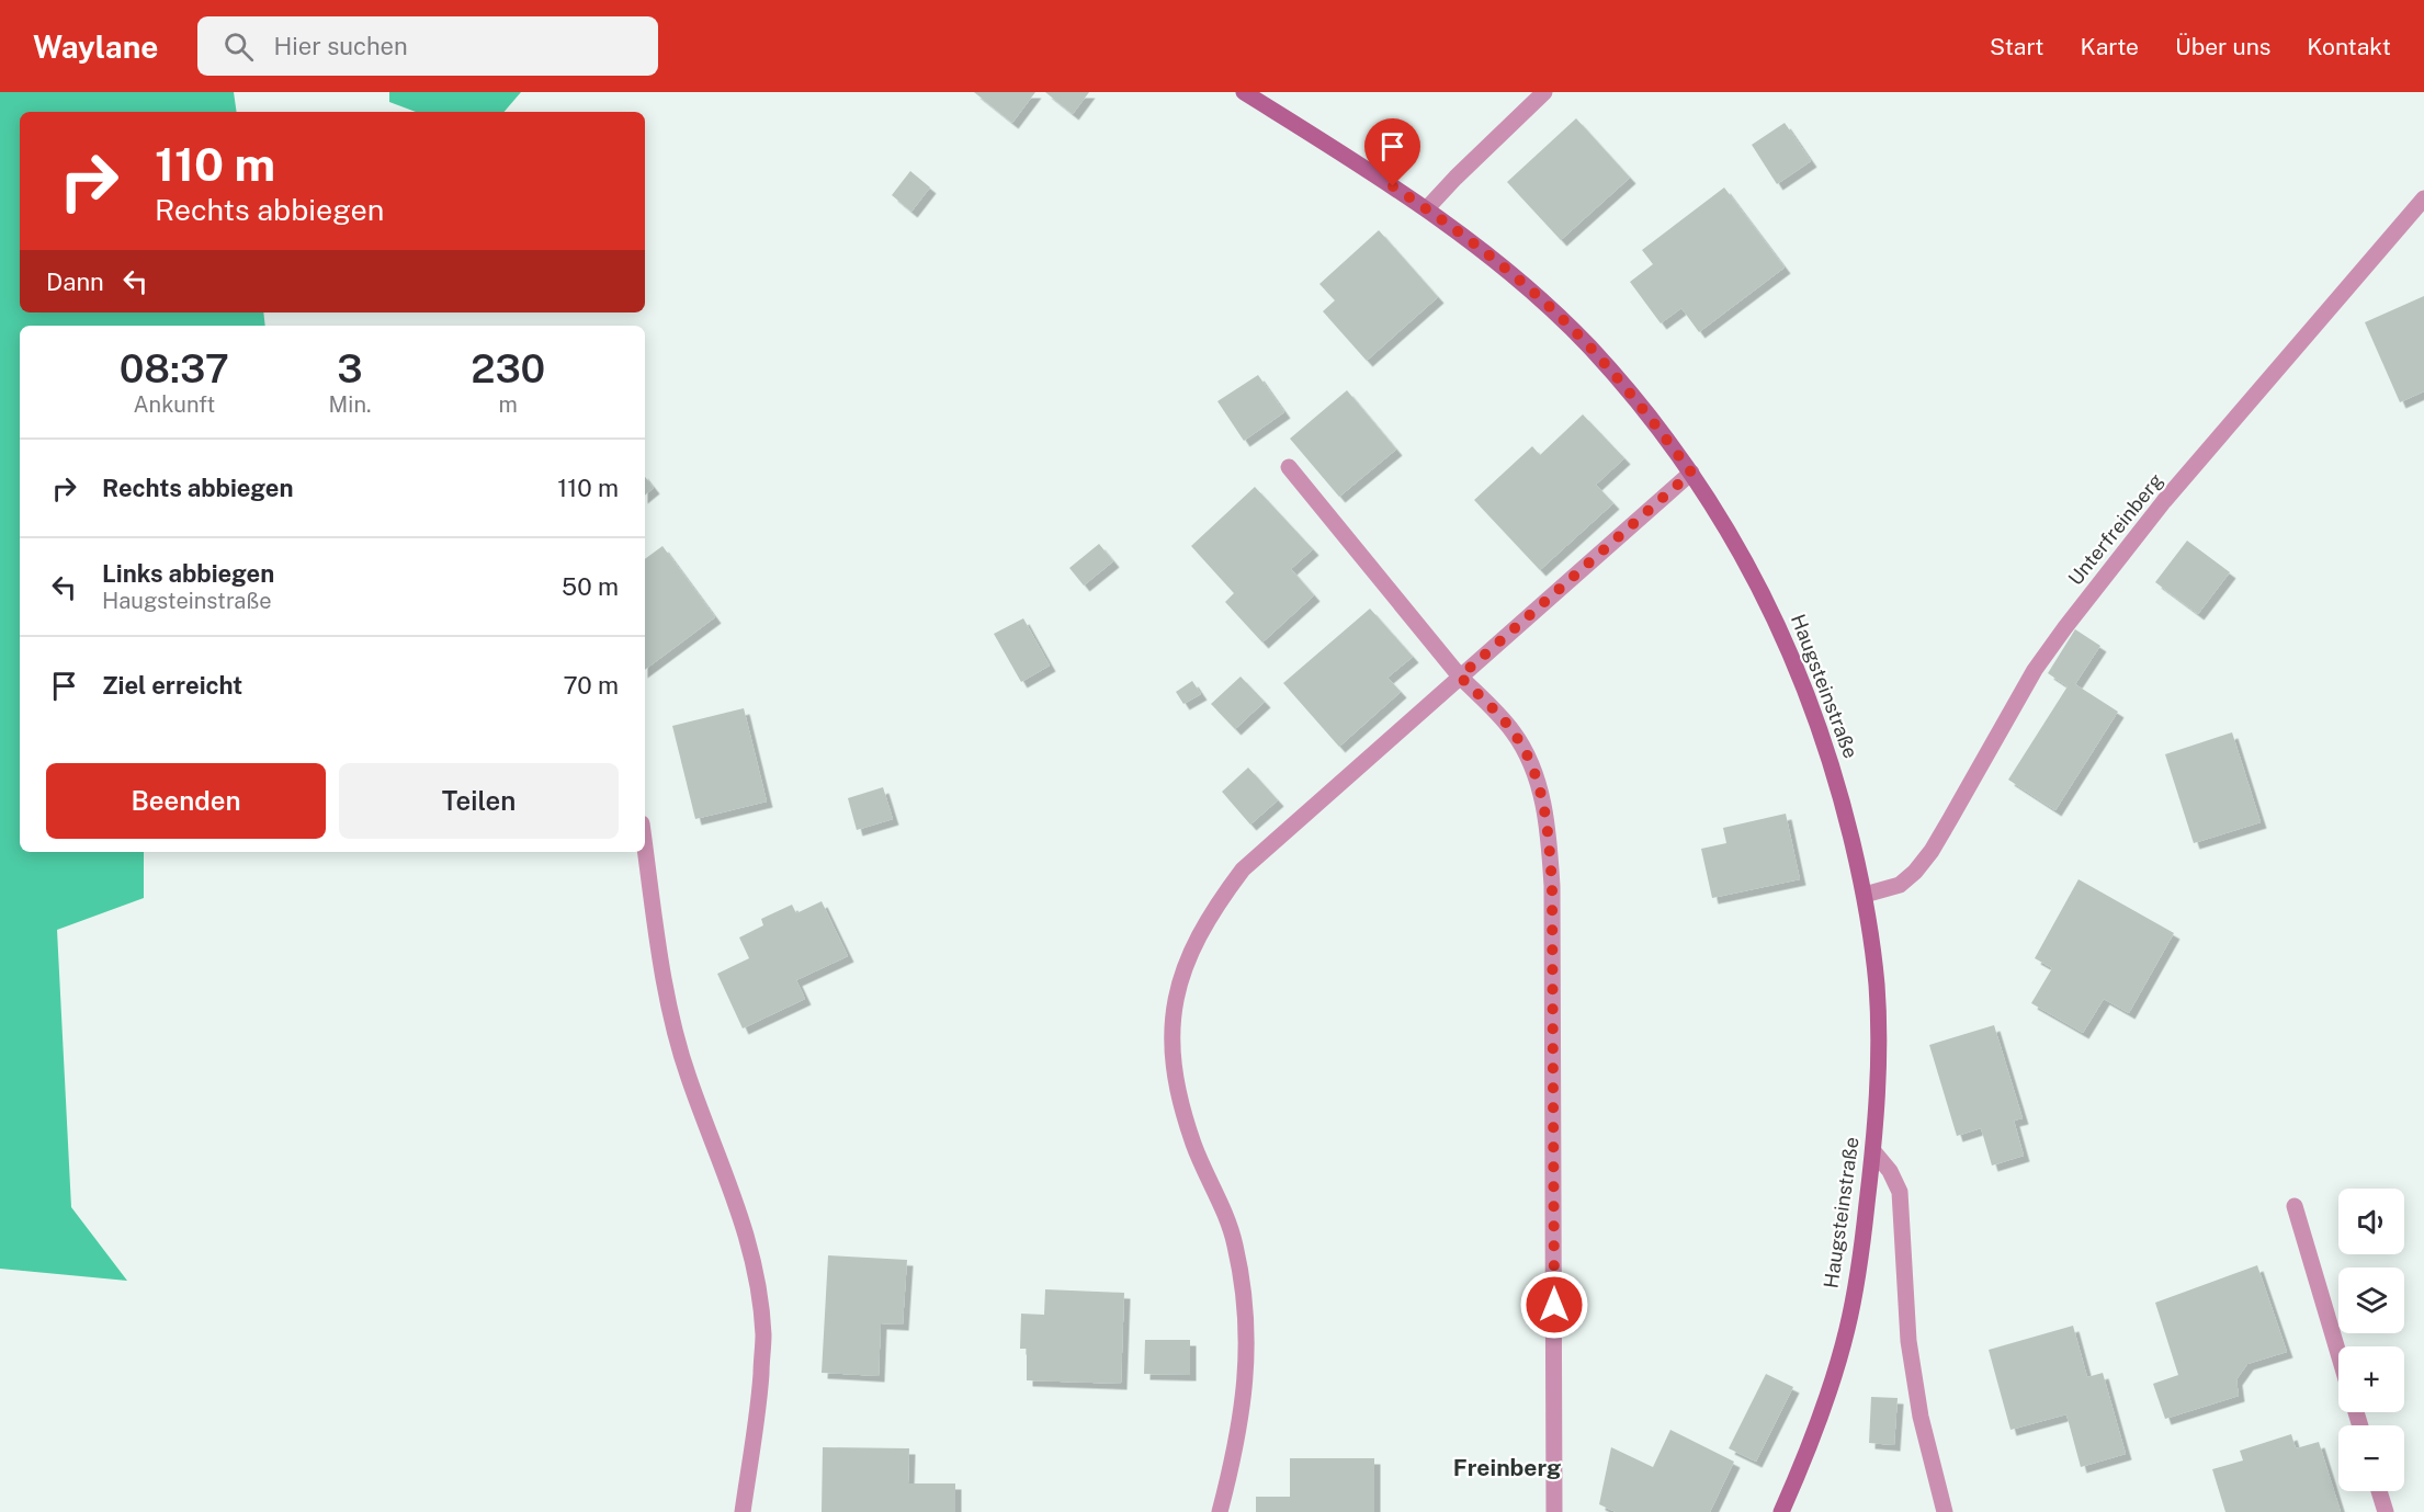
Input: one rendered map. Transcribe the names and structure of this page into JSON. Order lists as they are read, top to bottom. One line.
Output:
{"streets":{"main road":["Haugsteinstraße"],"street":["Unterfreinberg"]},"crossings":[["Unterfreinberg","Haugsteinstraße"]],"districts":["Freinberg"],"page":{"header":"Waylane","search":"Hier suchen","nav":["Start","Karte","Über uns","Kontakt"],"turn":["110 m","Rechts abbiegen"],"then":"Dann","eta":["08:37","Ankunft","3","Min.","230","m"],"list":[{"name":"Rechts abbiegen","value":"110 m"},{"name":"Links abbiegen","note":"Haugsteinstraße","value":"50 m"},{"name":"Ziel erreicht","value":"70 m"}],"buttons":["Beenden","Teilen"],"map_buttons":["+","−"]}}
